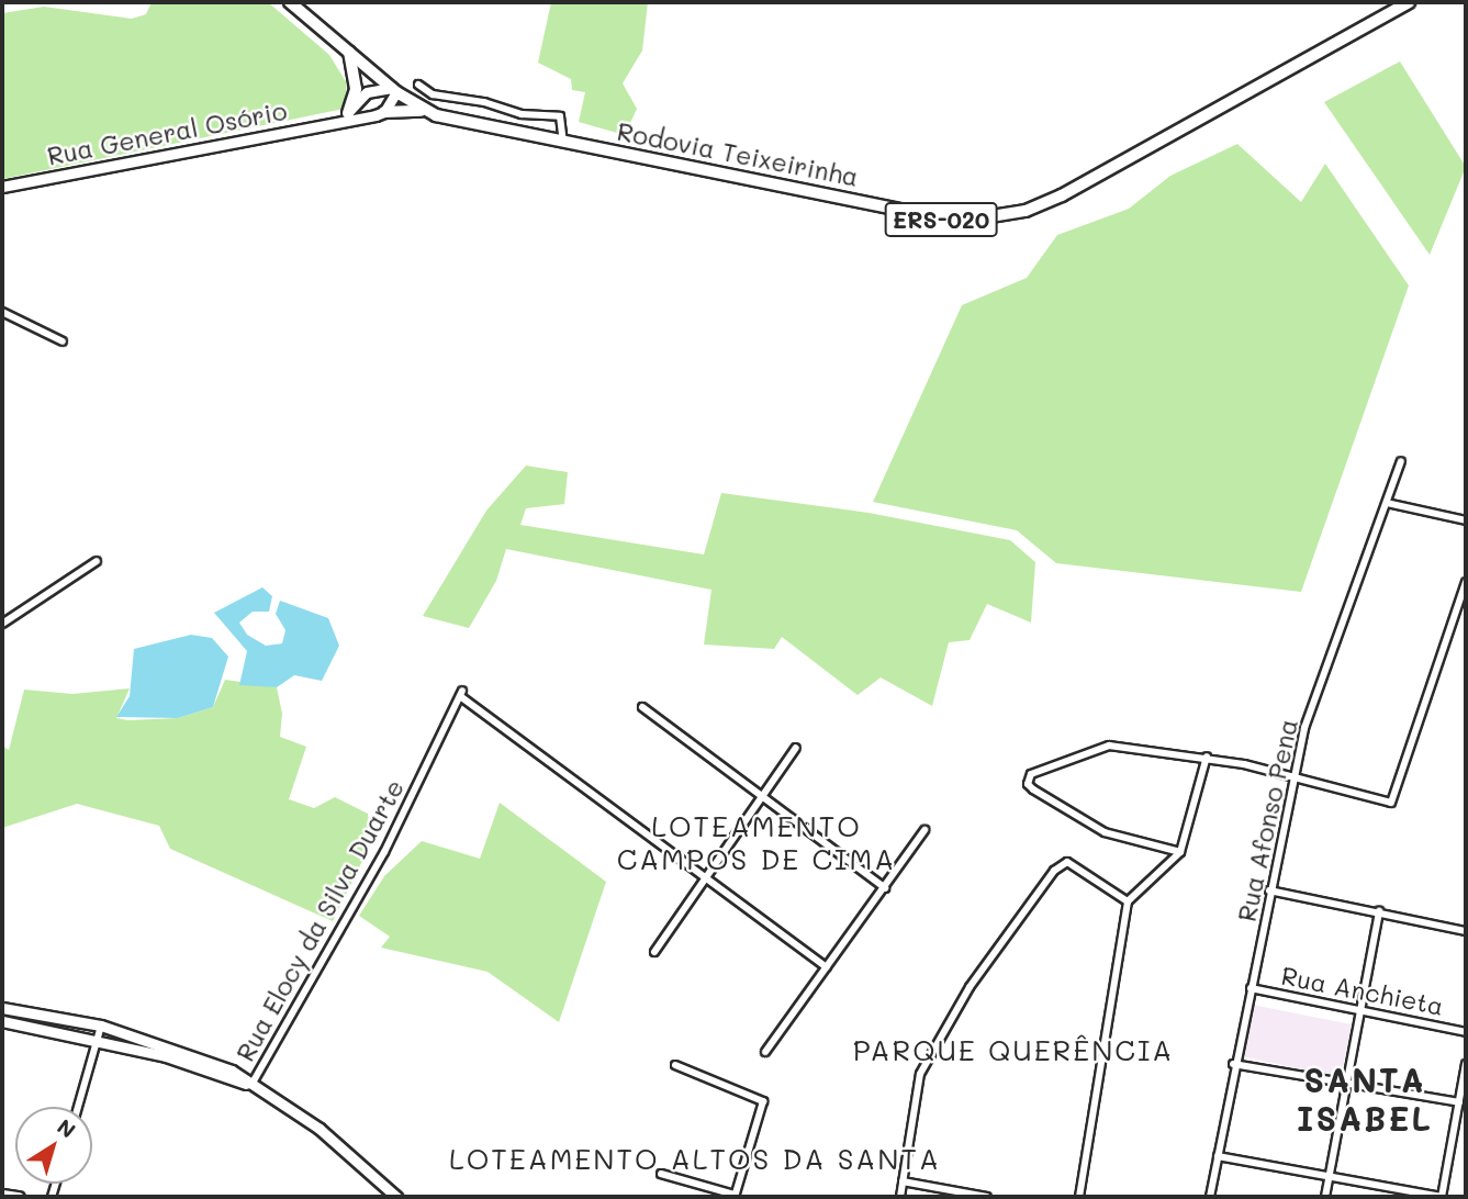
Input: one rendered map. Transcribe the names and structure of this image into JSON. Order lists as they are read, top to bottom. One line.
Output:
{"streets":{"main road":["Rua General Osório","Rodovia Teixeirinha","ERS-020"],"street":["Rua Afonso Pena","Rua Elocy da Silva Duarte","Rua Anchieta"]},"crossings":[["Rua General Osório","Rodovia Teixeirinha"],["Rodovia Teixeirinha","ERS-020"],["Rua Afonso Pena","Rua Anchieta"]],"districts":["LOTEAMENTO CAMPOS DE CIMA","PARQUE QUERÊNCIA","SANTA ISABEL","LOTEAMENTO ALTOS DA SANTA"],"north":"top right"}
